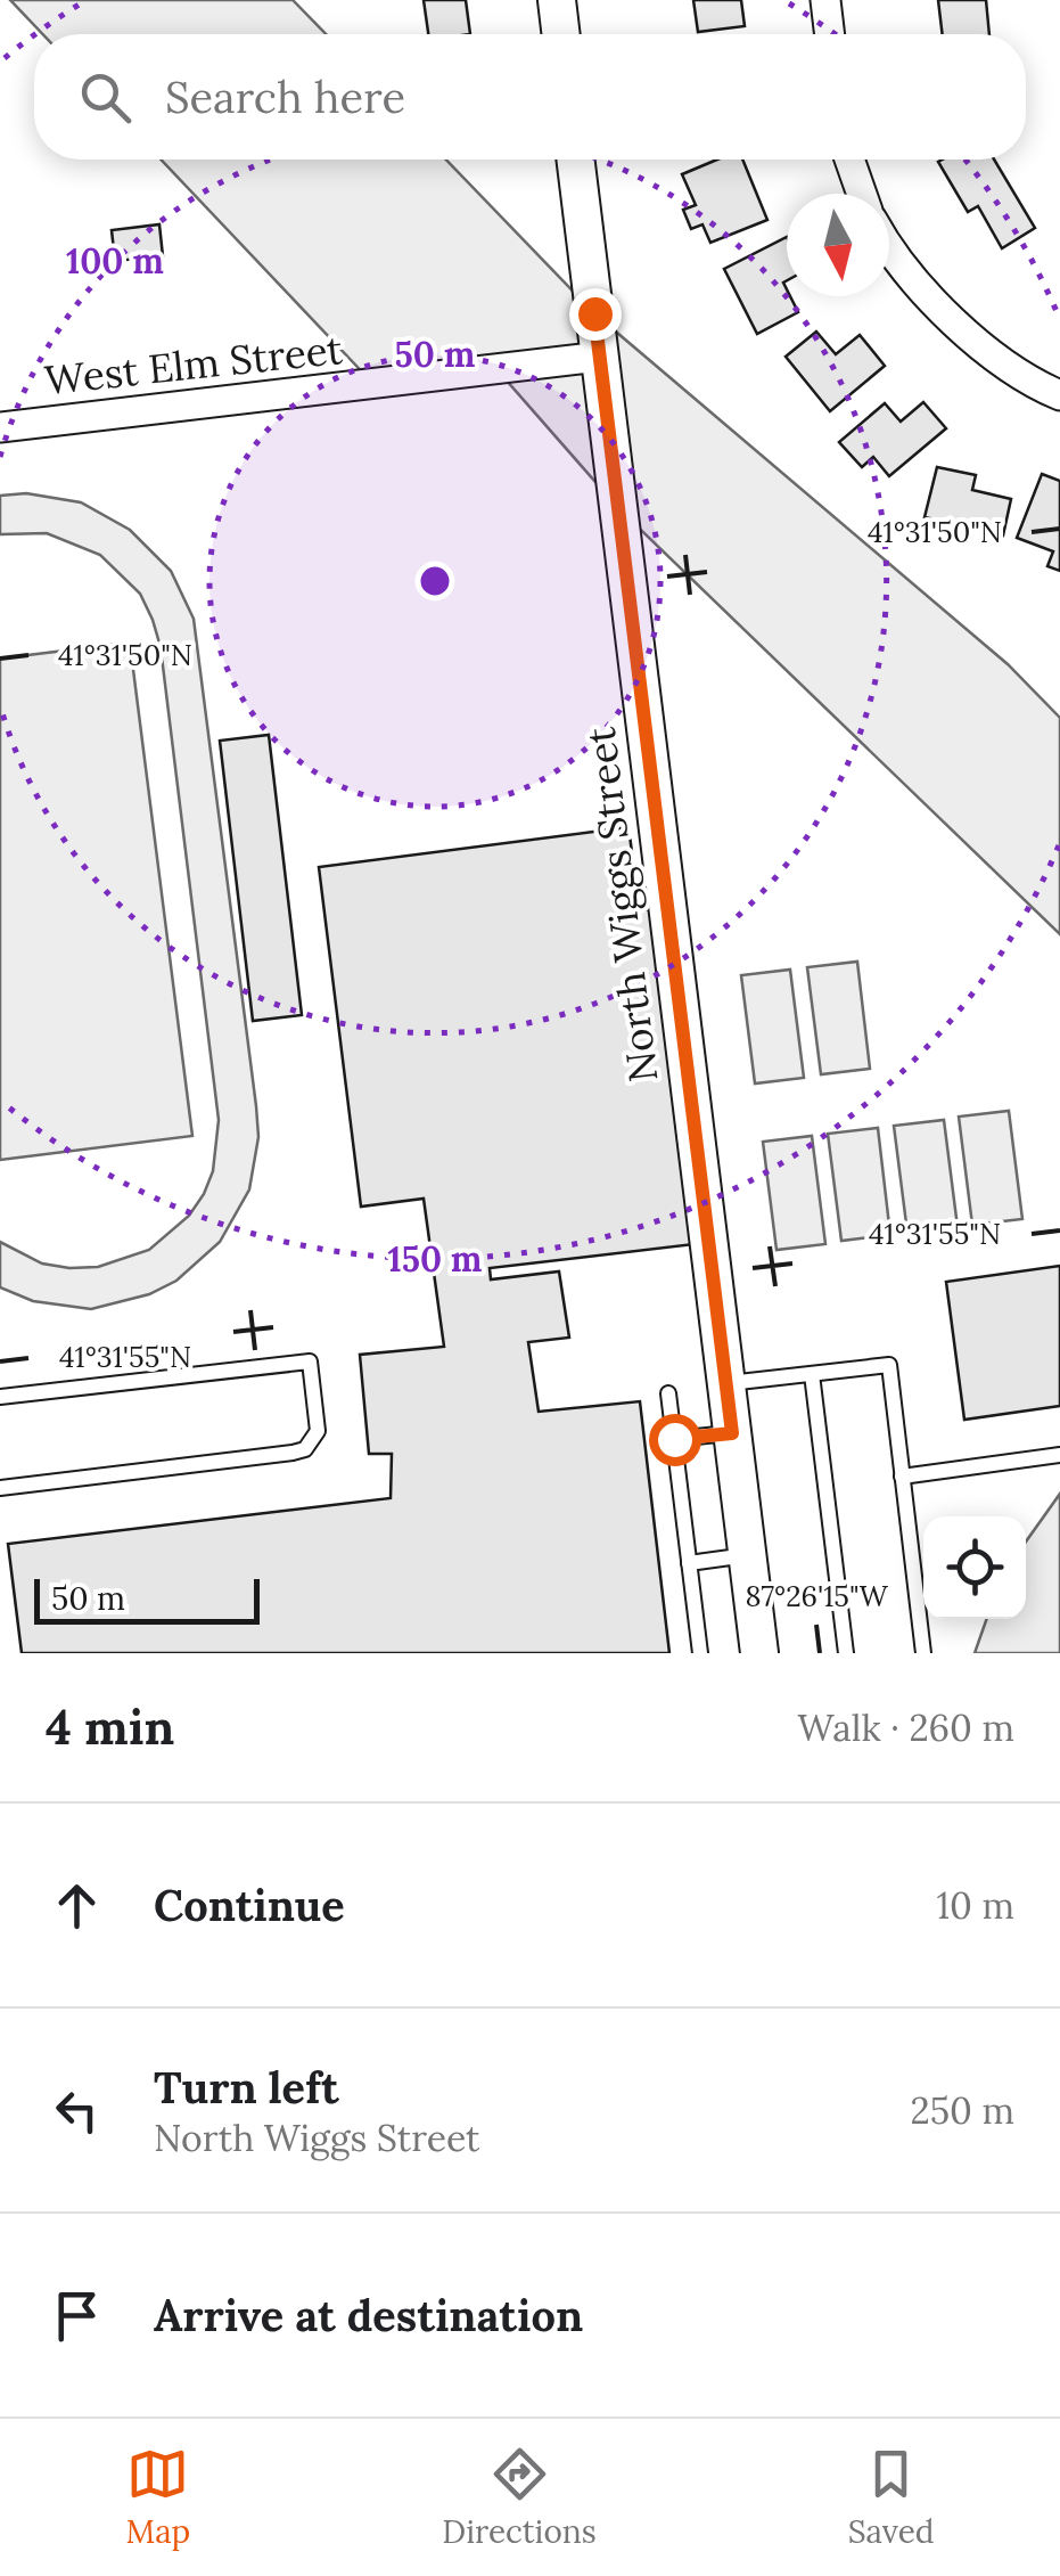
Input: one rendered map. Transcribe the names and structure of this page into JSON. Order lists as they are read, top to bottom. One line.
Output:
{"streets":{"street":["West Elm Street","North Wiggs Street"]},"crossings":[["West Elm Street","North Wiggs Street"]],"scale_bar":"50 m","north":"bottom","page":{"search":"Search here","scale":"50 m","heading":["4 min","Walk · 260 m"],"list":[["Continue","10 m"],["Turn left","North Wiggs Street","250 m"],"Arrive at destination"],"nav":["Map","Directions","Saved"]},"coordinates":["41°31'50\"N","41°31'55\"N","87°26'15\"W"],"rings":["100 m","50 m","150 m"]}
